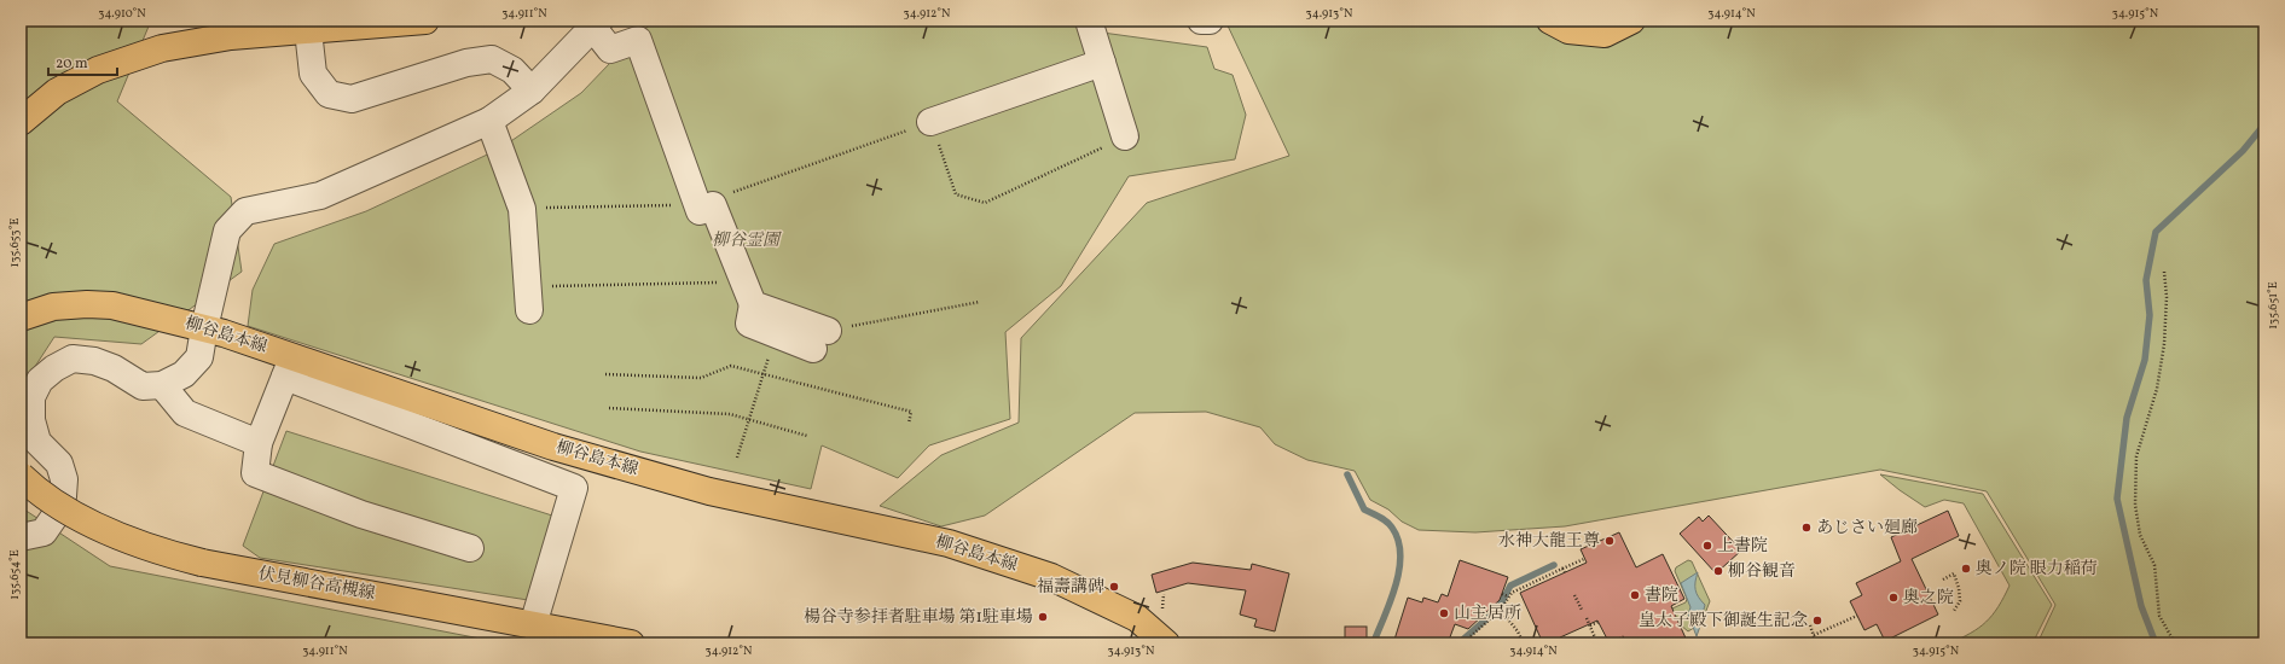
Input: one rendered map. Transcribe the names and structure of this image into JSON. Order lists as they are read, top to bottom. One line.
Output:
{"streets":{"main road":["柳谷島本線","伏見柳谷高槻線"]},"parks":["柳谷霊園"],"places":["あじさい廻廊","水神大龍王尊","上書院","奥ノ院 眼力稲荷","柳谷観音","福壽講碑","書院","奥之院","山主居所","楊谷寺参拝者駐車場 第1駐車場","皇太子殿下御誕生記念"],"scale_bar":"20 m","coordinates":["34.910°N","34.911°N","34.912°N","34.913°N","34.914°N","34.915°N","135.653°E","135.651°E","135.654°E"]}
